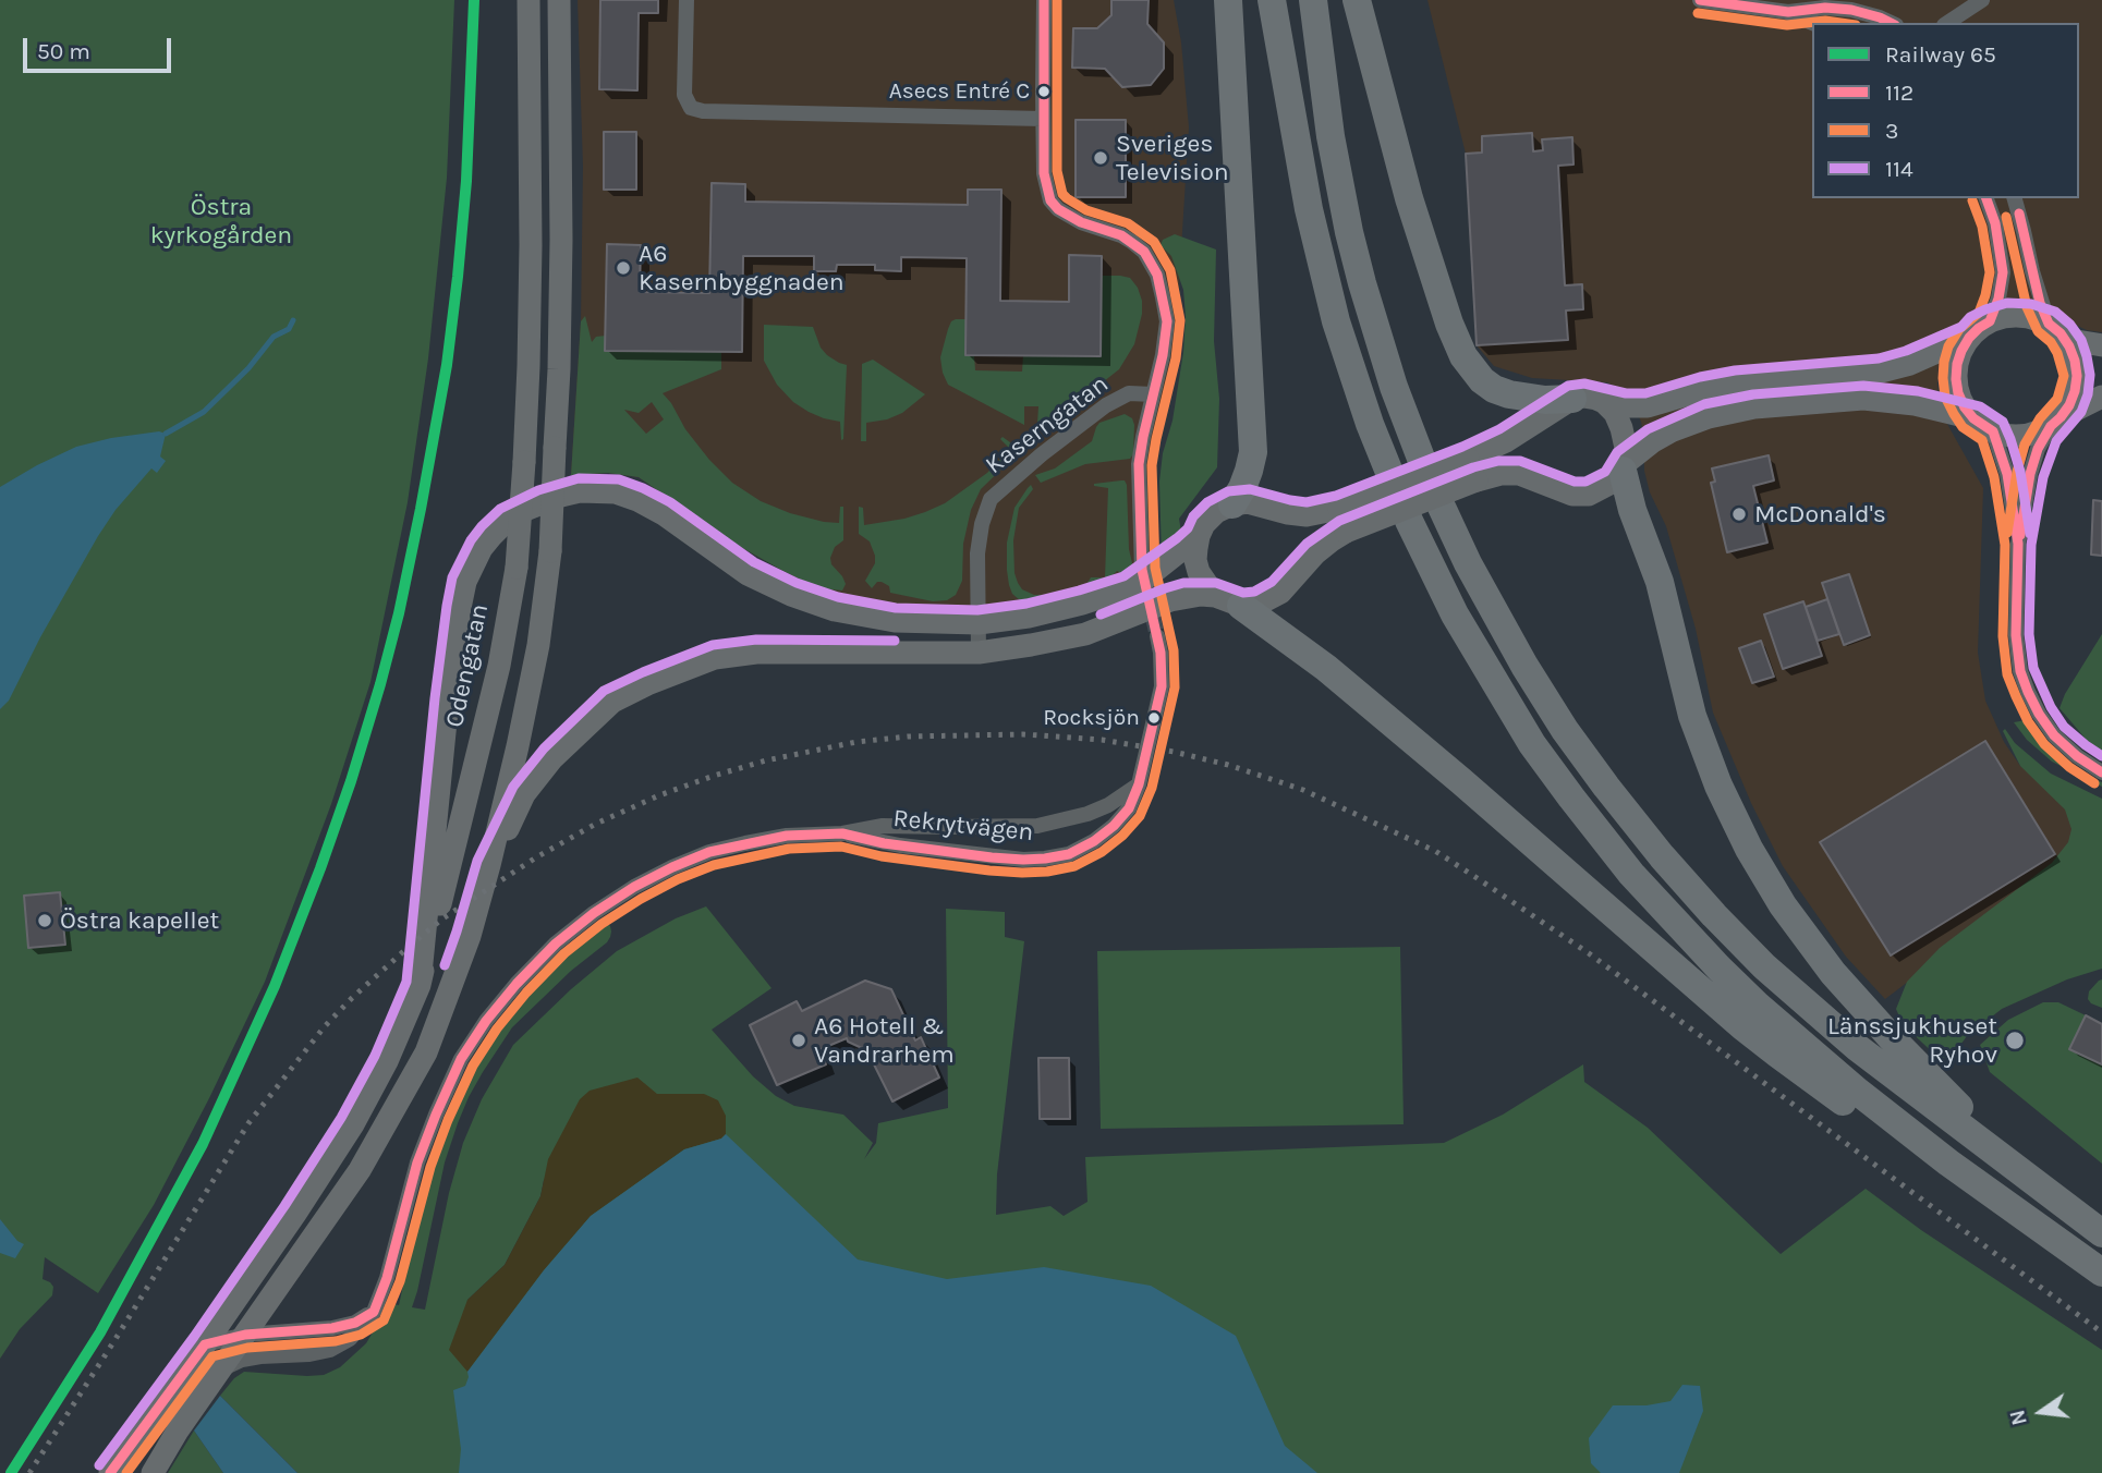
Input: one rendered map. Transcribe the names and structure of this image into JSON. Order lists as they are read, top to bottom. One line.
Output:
{"streets":{"street":["Kaserngatan","Odengatan","Rekrytvägen"]},"parks":["Östra kyrkogården"],"places":["Asecs Entré C","Sveriges Television","A6 Kasernbyggnaden","McDonald's","Rocksjön","Östra kapellet","A6 Hotell & Vandrarhem","Länssjukhuset Ryhov"],"lines":["rail line 65","transit line 112","transit line 3","transit line 114"],"legend":["Railway 65","112","3","114"],"scale_bar":"50 m","north":"left"}
